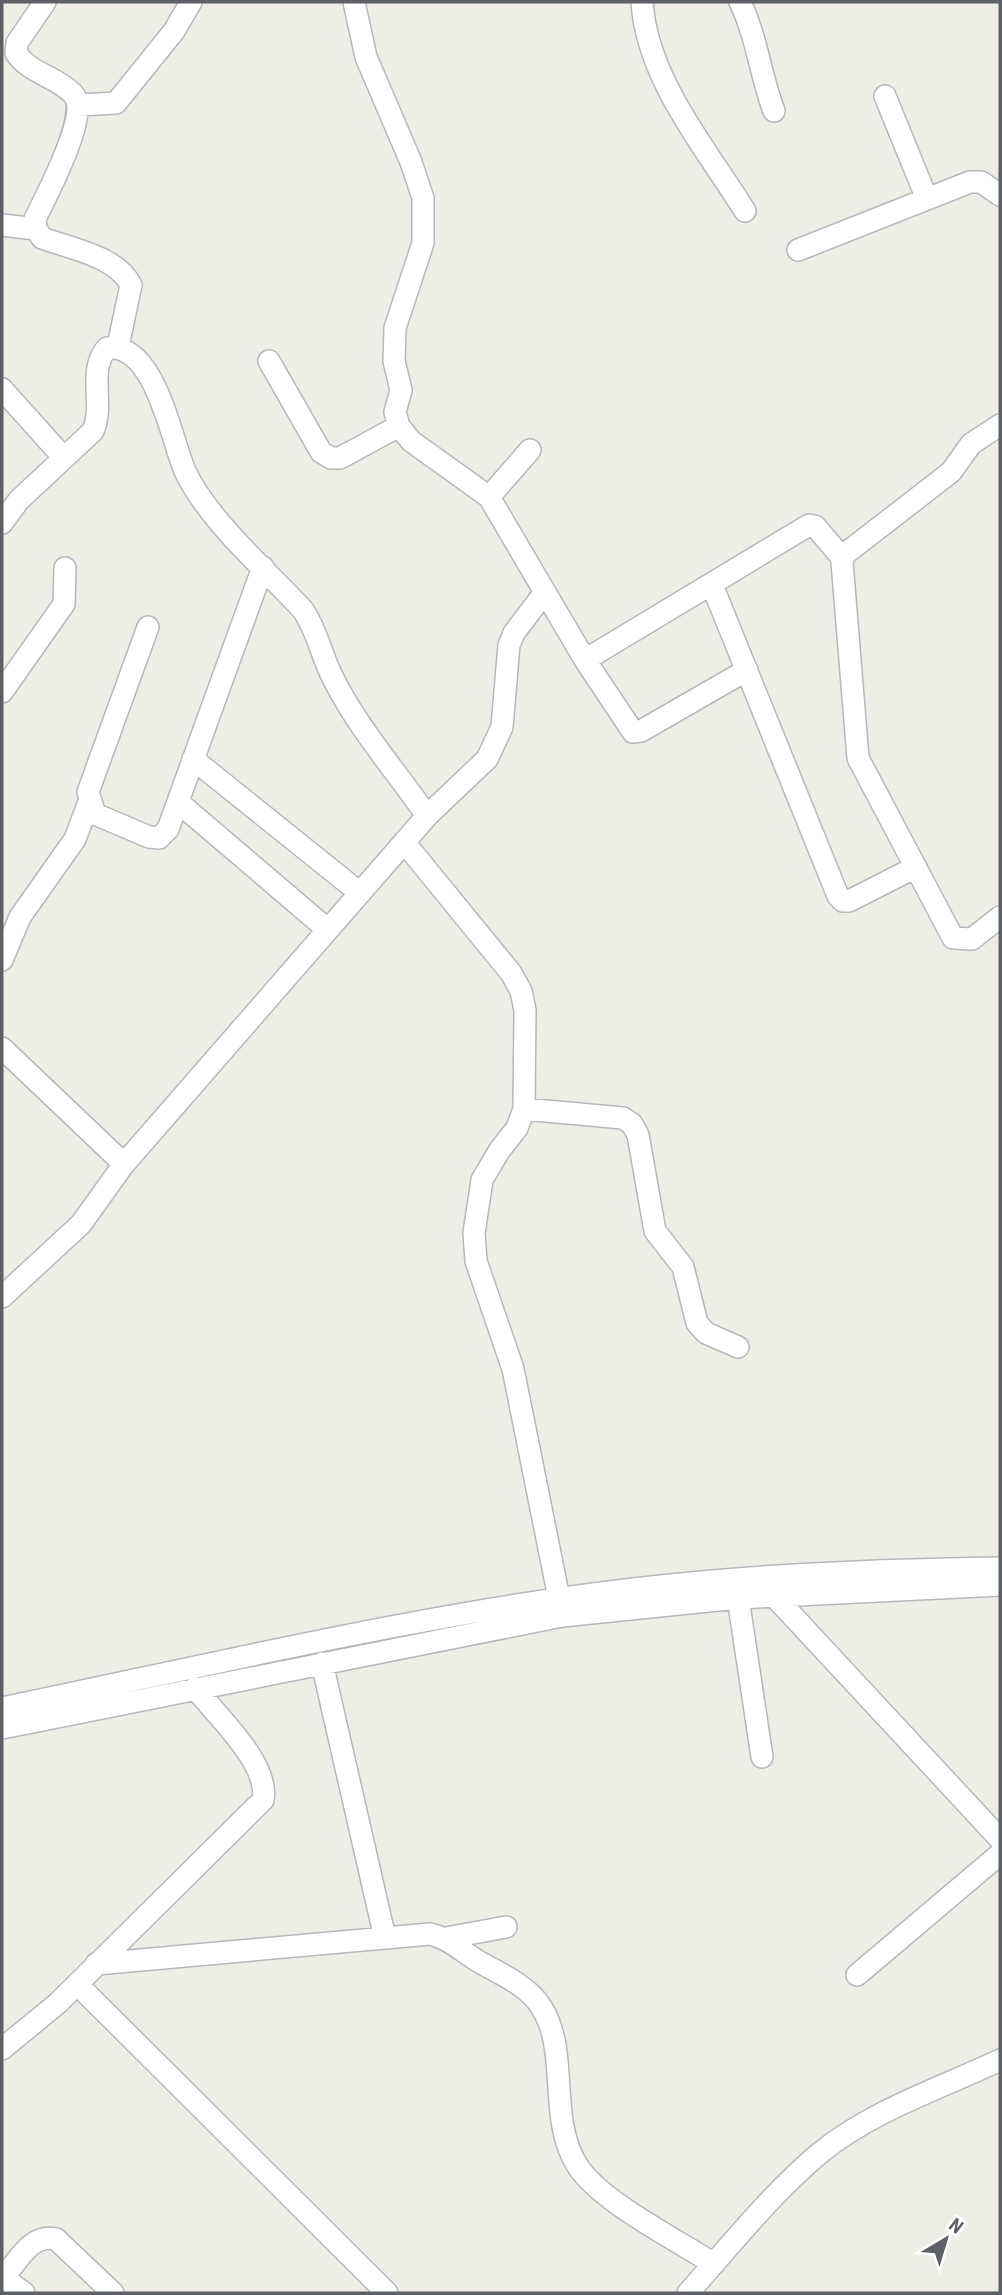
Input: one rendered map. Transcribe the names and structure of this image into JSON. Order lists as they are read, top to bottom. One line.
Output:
{"north":"top right"}
